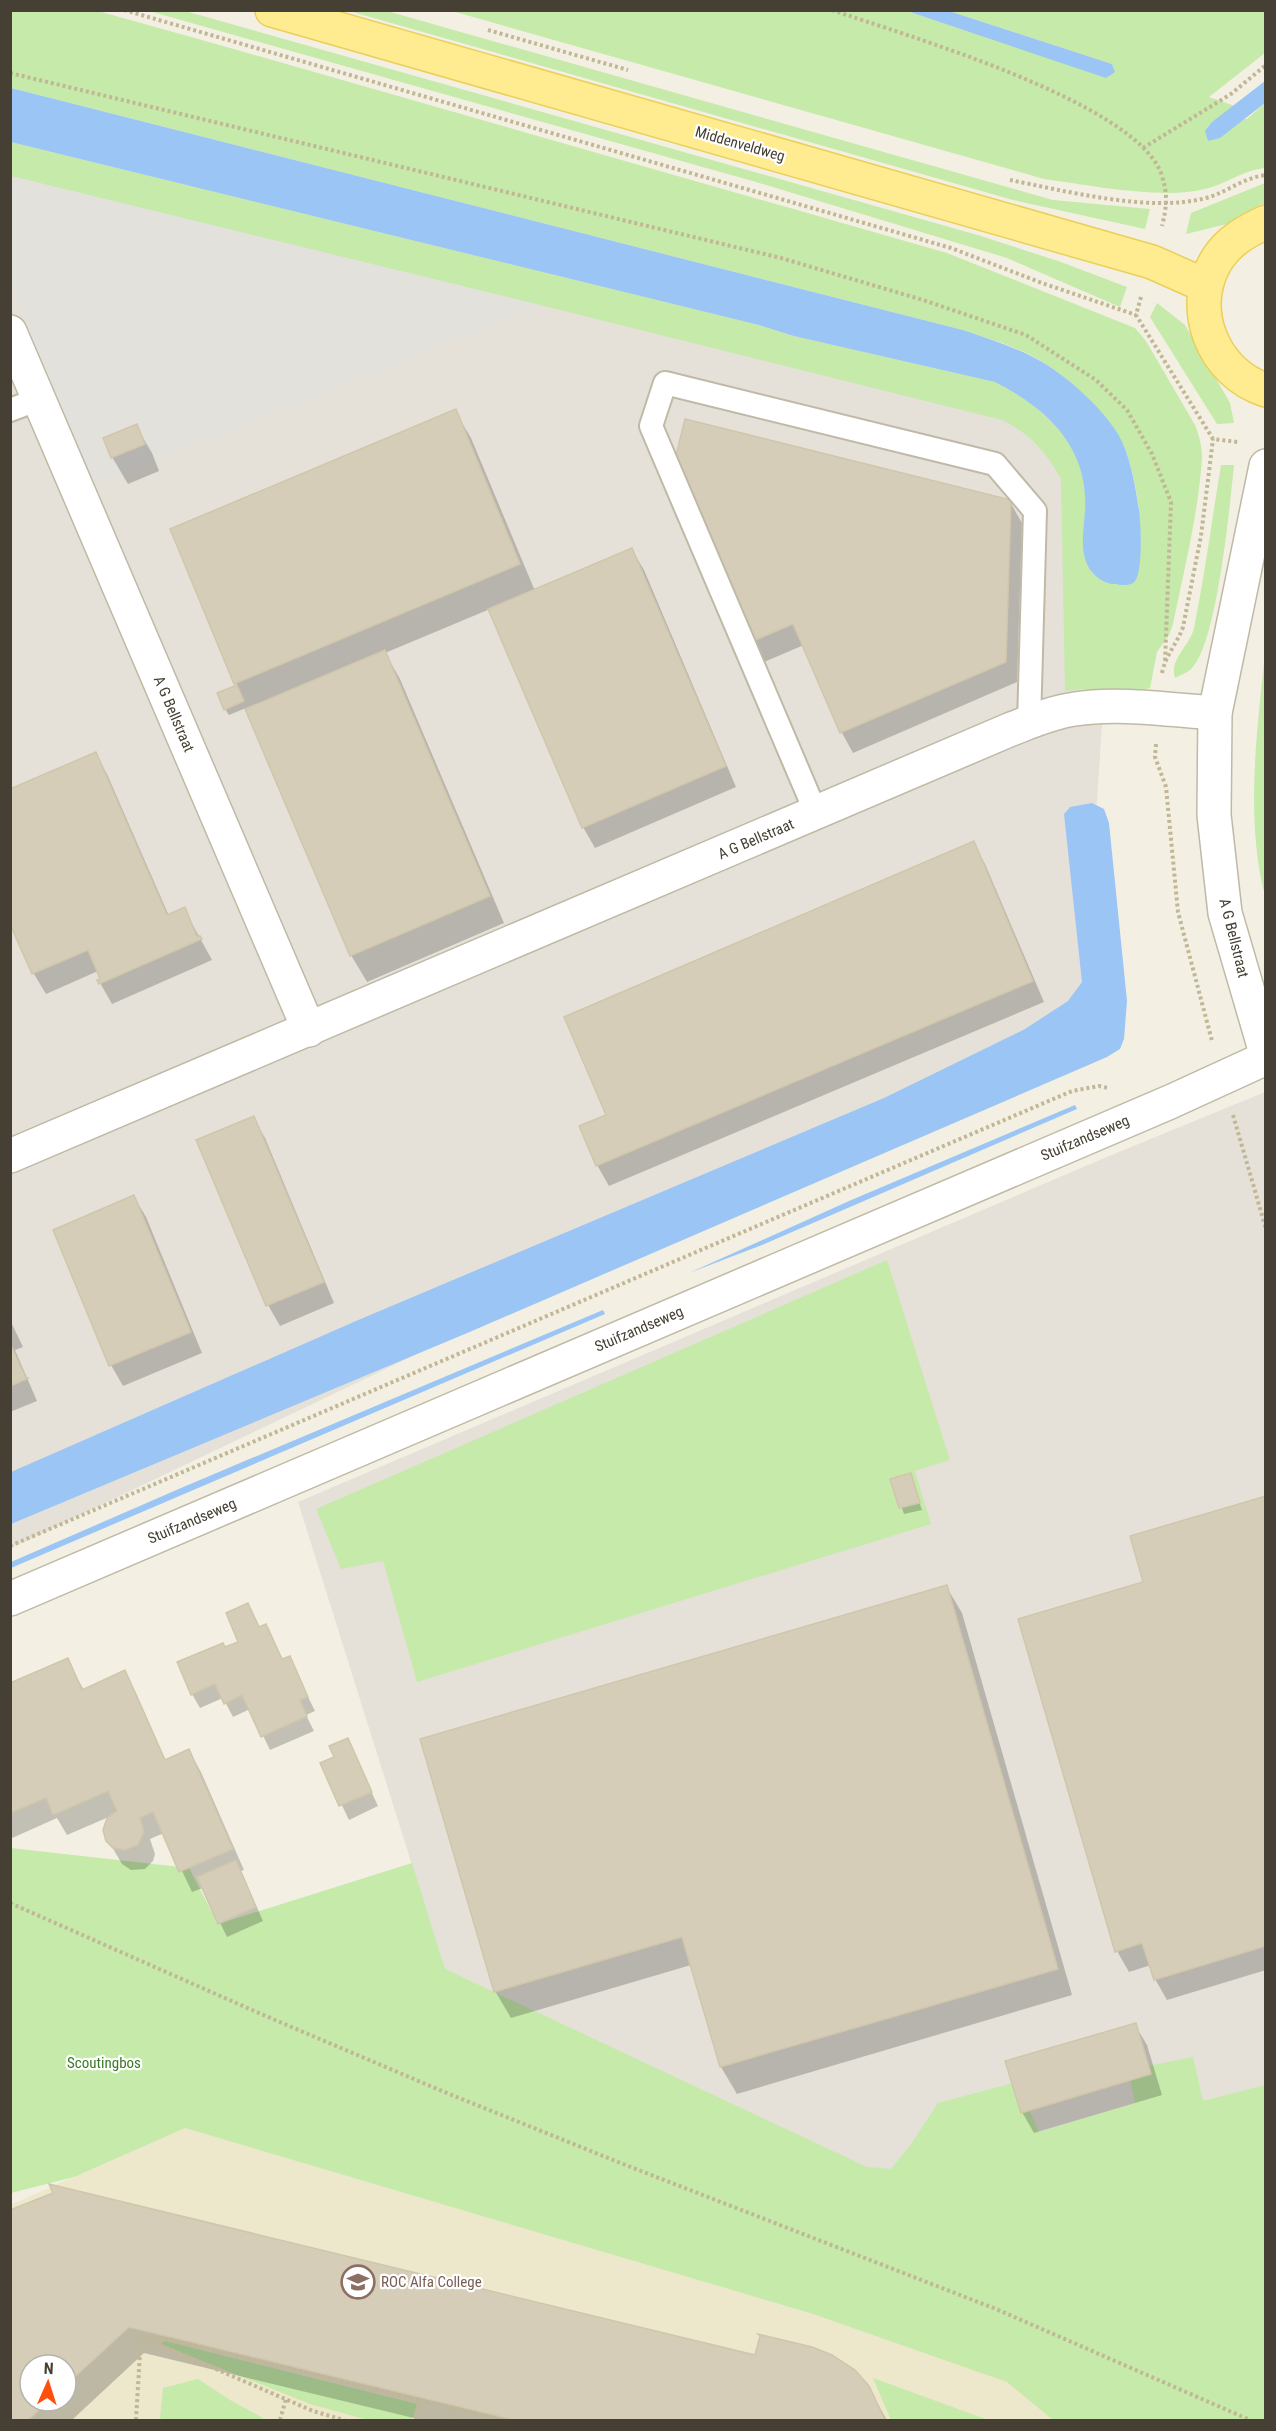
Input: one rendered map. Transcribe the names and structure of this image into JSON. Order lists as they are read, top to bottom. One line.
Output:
{"streets":{"main road":["Middenveldweg"],"street":["A G Bellstraat","Stuifzandseweg"]},"parks":["Scoutingbos"],"places":{"school or university":["ROC Alfa College"]},"north":"top"}
